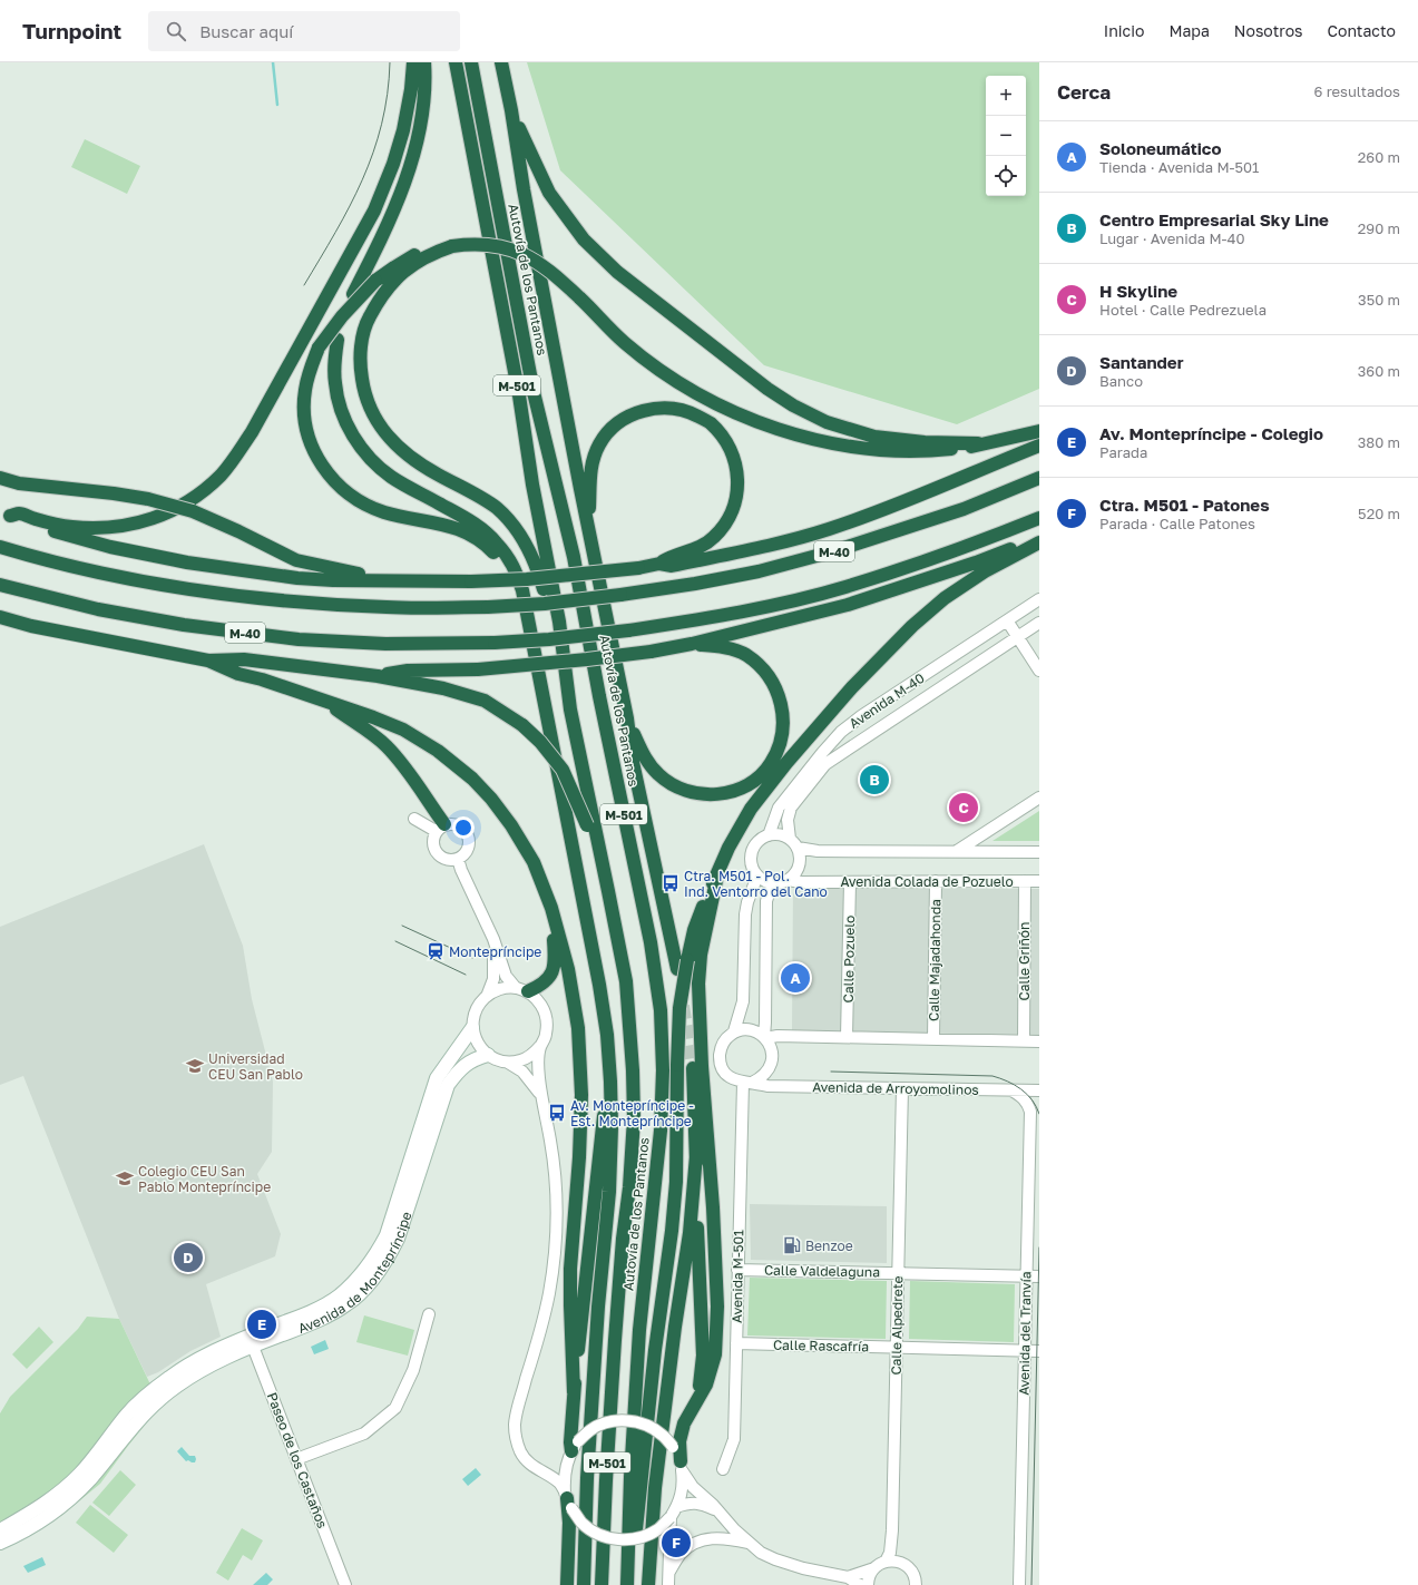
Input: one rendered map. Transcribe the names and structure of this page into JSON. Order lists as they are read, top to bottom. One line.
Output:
{"streets":{"highway":["Autovía de los Pantanos","M-501","M-40"],"street":["Avenida M-40","Avenida Colada de Pozuelo","Calle Pozuelo","Calle Majadahonda","Calle Griñón","Avenida de Arroyomolinos","Avenida de Montepríncipe","Calle Valdelaguna","Avenida M-501","Calle Alpedrete","Avenida del Tranvía","Calle Rascafría","Paseo de los Castaños"]},"crossings":[["Avenida M-40","Avenida Colada de Pozuelo"],["Avenida Colada de Pozuelo","Calle Pozuelo"],["Avenida Colada de Pozuelo","Calle Majadahonda"],["Avenida Colada de Pozuelo","Calle Griñón"],["Avenida de Arroyomolinos","Avenida M-501"],["Avenida de Arroyomolinos","Calle Alpedrete"],["Avenida de Arroyomolinos","Avenida del Tranvía"],["Avenida de Montepríncipe","Paseo de los Castaños"],["Calle Valdelaguna","Avenida M-501"],["Calle Valdelaguna","Calle Alpedrete"],["Calle Valdelaguna","Avenida del Tranvía"],["Avenida M-501","Calle Rascafría"],["Calle Alpedrete","Calle Rascafría"],["Avenida del Tranvía","Calle Rascafría"]],"places":{"bus stop":["Ctra. M501 - Pol. Ind. Ventorro del Cano","Av. Montepríncipe - Est. Montepríncipe"],"station":["Montepríncipe"],"school or university":["Universidad CEU San Pablo","Colegio CEU San Pablo Montepríncipe"],"fuel station":["Benzoe"]},"page":{"header":"Turnpoint","search":"Buscar aquí","nav":["Inicio","Mapa","Nosotros","Contacto"],"heading":["Cerca","6 resultados"],"map_buttons":["+","−"],"list":[{"mark":"A","name":"Soloneumático","note":"Tienda · Avenida M-501","value":"260 m"},{"mark":"B","name":"Centro Empresarial Sky Line","note":"Lugar · Avenida M-40","value":"290 m"},{"mark":"C","name":"H Skyline","note":"Hotel · Calle Pedrezuela","value":"350 m"},{"mark":"D","name":"Santander","note":"Banco","value":"360 m"},{"mark":"E","name":"Av. Montepríncipe - Colegio","note":"Parada","value":"380 m"},{"mark":"F","name":"Ctra. M501 - Patones","note":"Parada · Calle Patones","value":"520 m"}],"pins":["B","C","A","D","E","F"]}}
